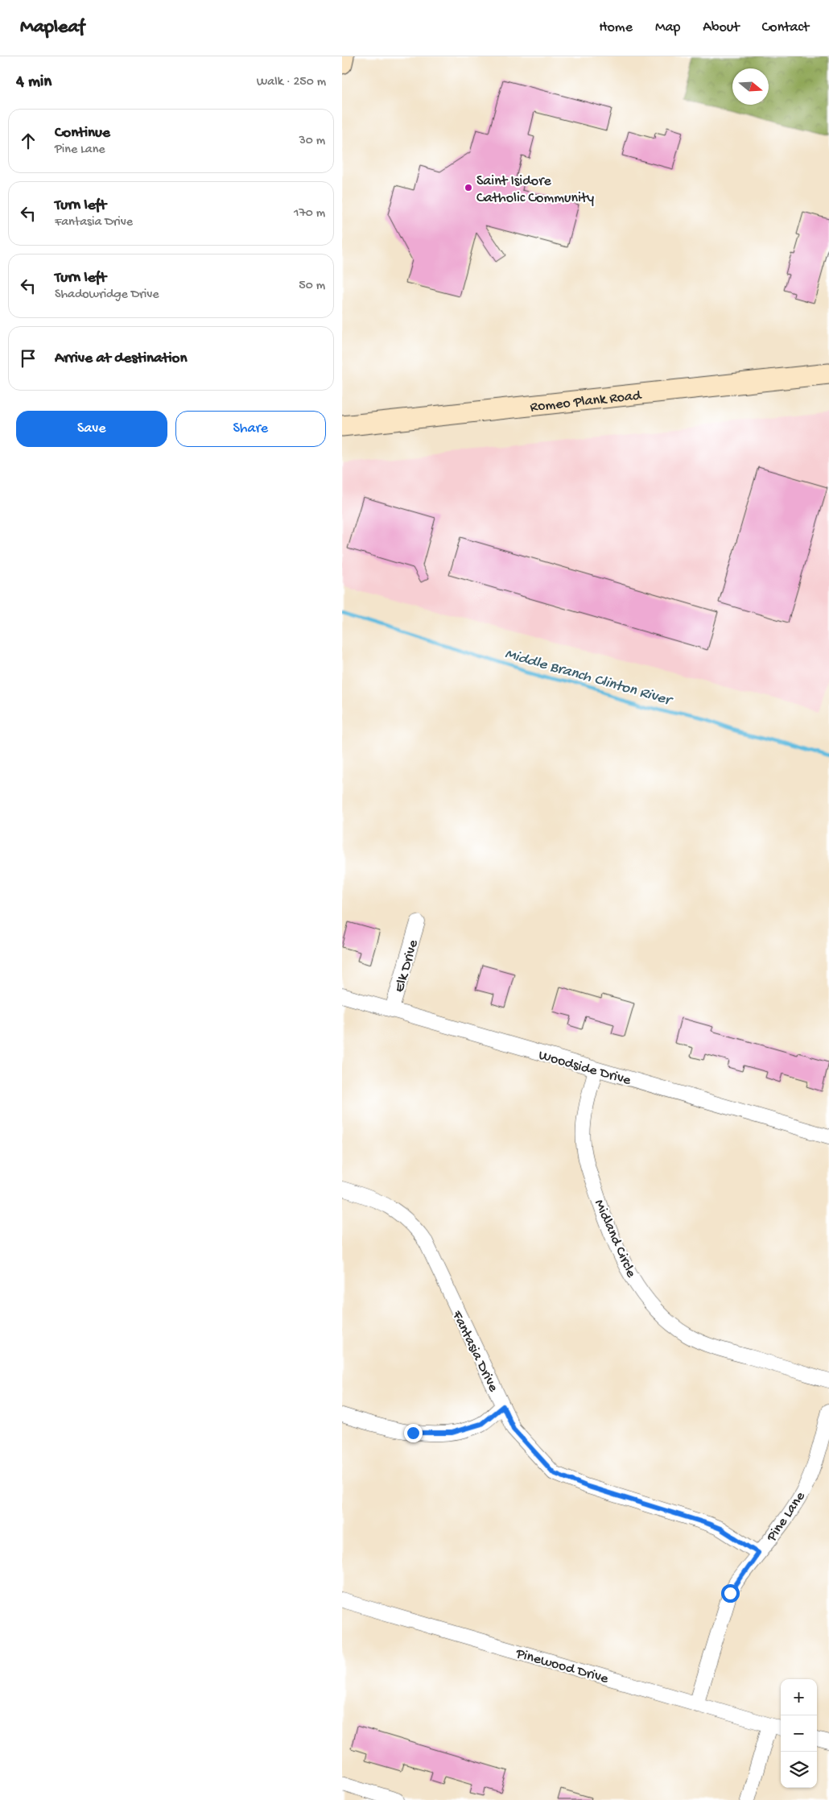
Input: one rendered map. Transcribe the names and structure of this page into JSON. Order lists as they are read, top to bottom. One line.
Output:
{"streets":{"main road":["Romeo Plank Road"],"street":["Elk Drive","Woodside Drive","Midland Circle","Fantasia Drive","Pine Lane","Pinewood Drive"]},"crossings":[["Elk Drive","Woodside Drive"],["Woodside Drive","Midland Circle"],["Fantasia Drive","Pine Lane"],["Pine Lane","Pinewood Drive"]],"water":["Middle Branch Clinton River"],"places":["Saint Isidore Catholic Community"],"north":"right","page":{"header":"Mapleaf","nav":["Home","Map","About","Contact"],"heading":["4 min","Walk · 250 m"],"list":[["Continue","Pine Lane","30 m"],["Turn left","Fantasia Drive","170 m"],["Turn left","Shadowridge Drive","50 m"],"Arrive at destination"],"buttons":["Save","Share"],"map_buttons":["+","−"]}}
